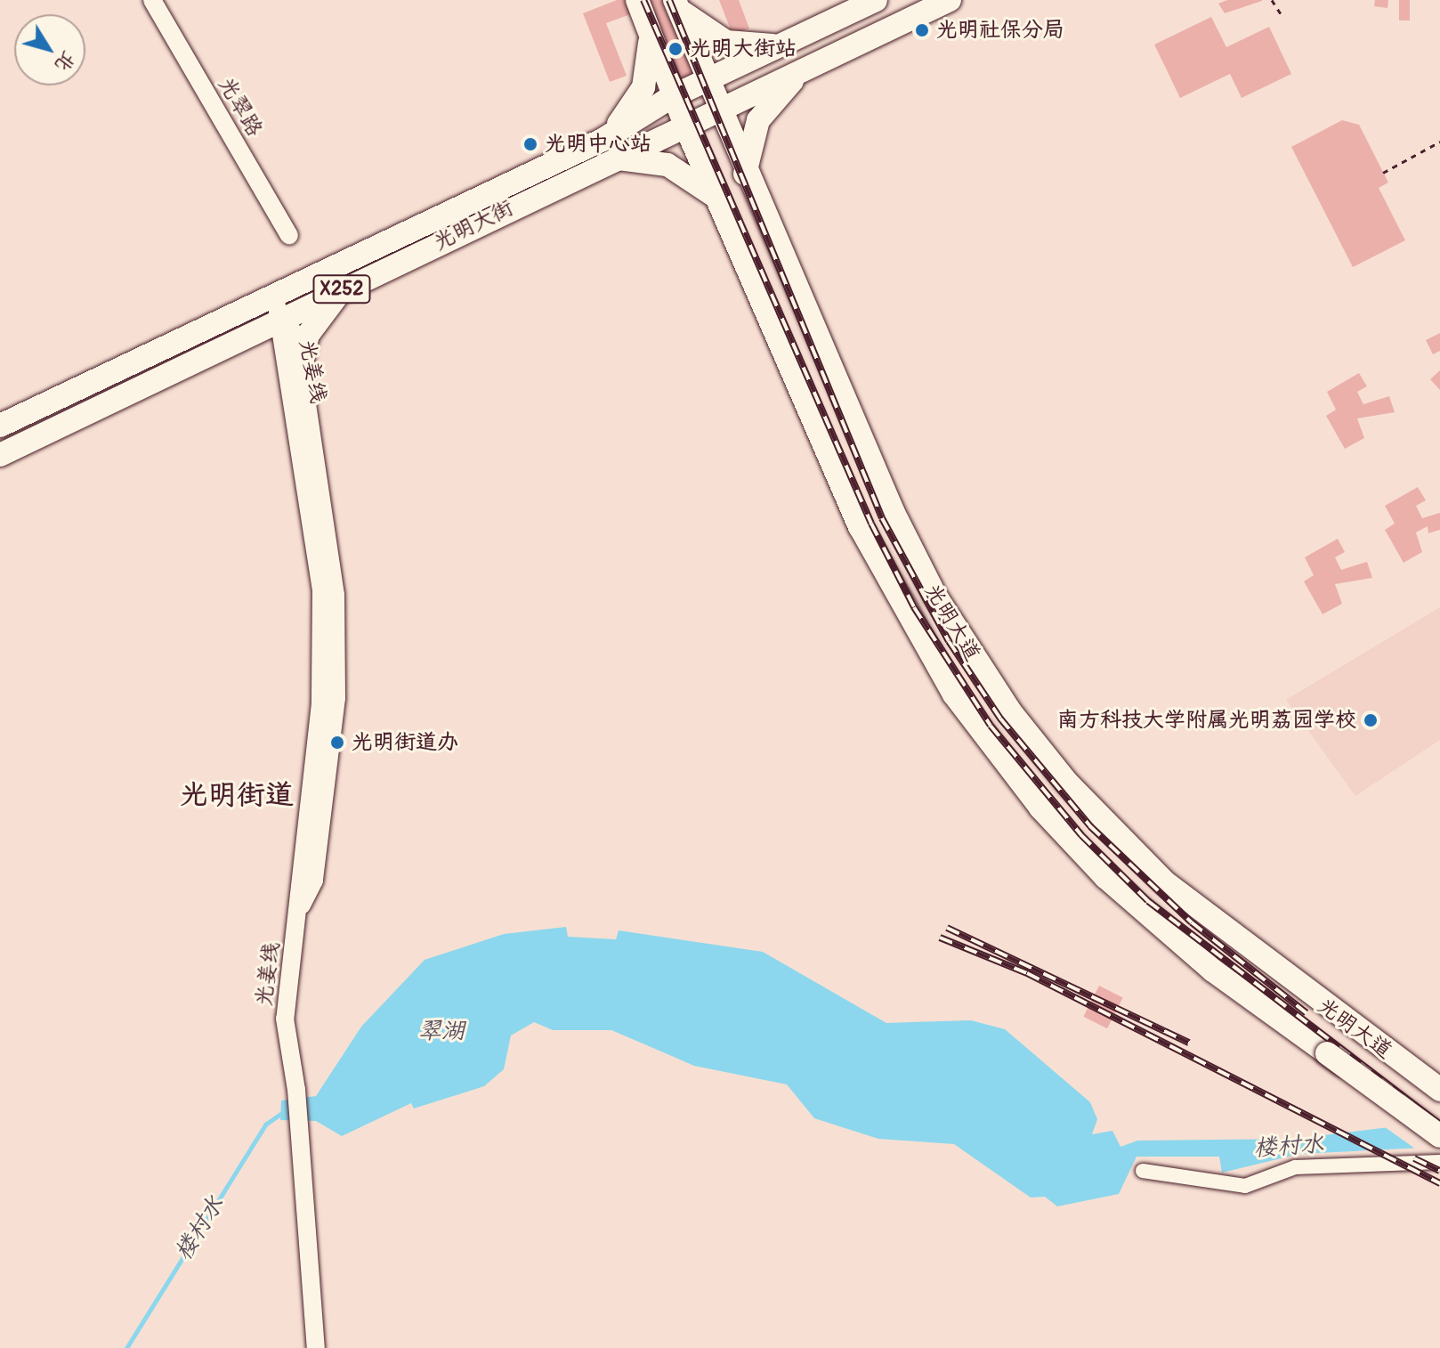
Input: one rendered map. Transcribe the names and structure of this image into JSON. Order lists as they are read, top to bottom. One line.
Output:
{"streets":{"main road":["光明大街","X252","光明大道"],"street":["光翠路","光姜线"]},"crossings":[["光明大街","光姜线"],["光明大街","光明大道"]],"districts":["光明街道"],"water":["翠湖","楼村水"],"places":["光明社保分局","光明大街站","光明中心站","南方科技大学附属光明荔园学校","光明街道办"],"north":"bottom right"}
